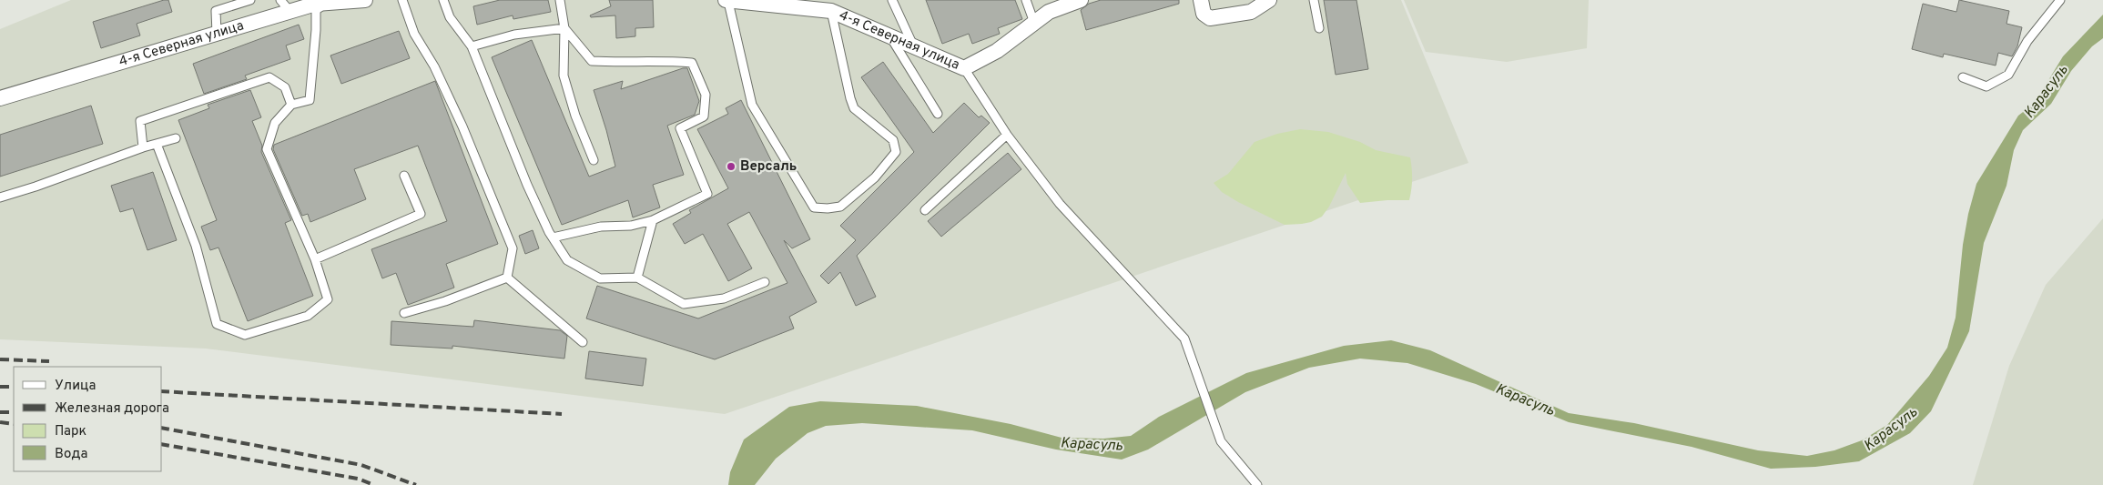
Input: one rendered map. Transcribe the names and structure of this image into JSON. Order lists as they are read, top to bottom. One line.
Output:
{"streets":{"street":["4-я Северная улица"]},"water":["Карасуль"],"places":["Версаль"],"legend":["Улица","Железная дорога","Парк","Вода"]}
